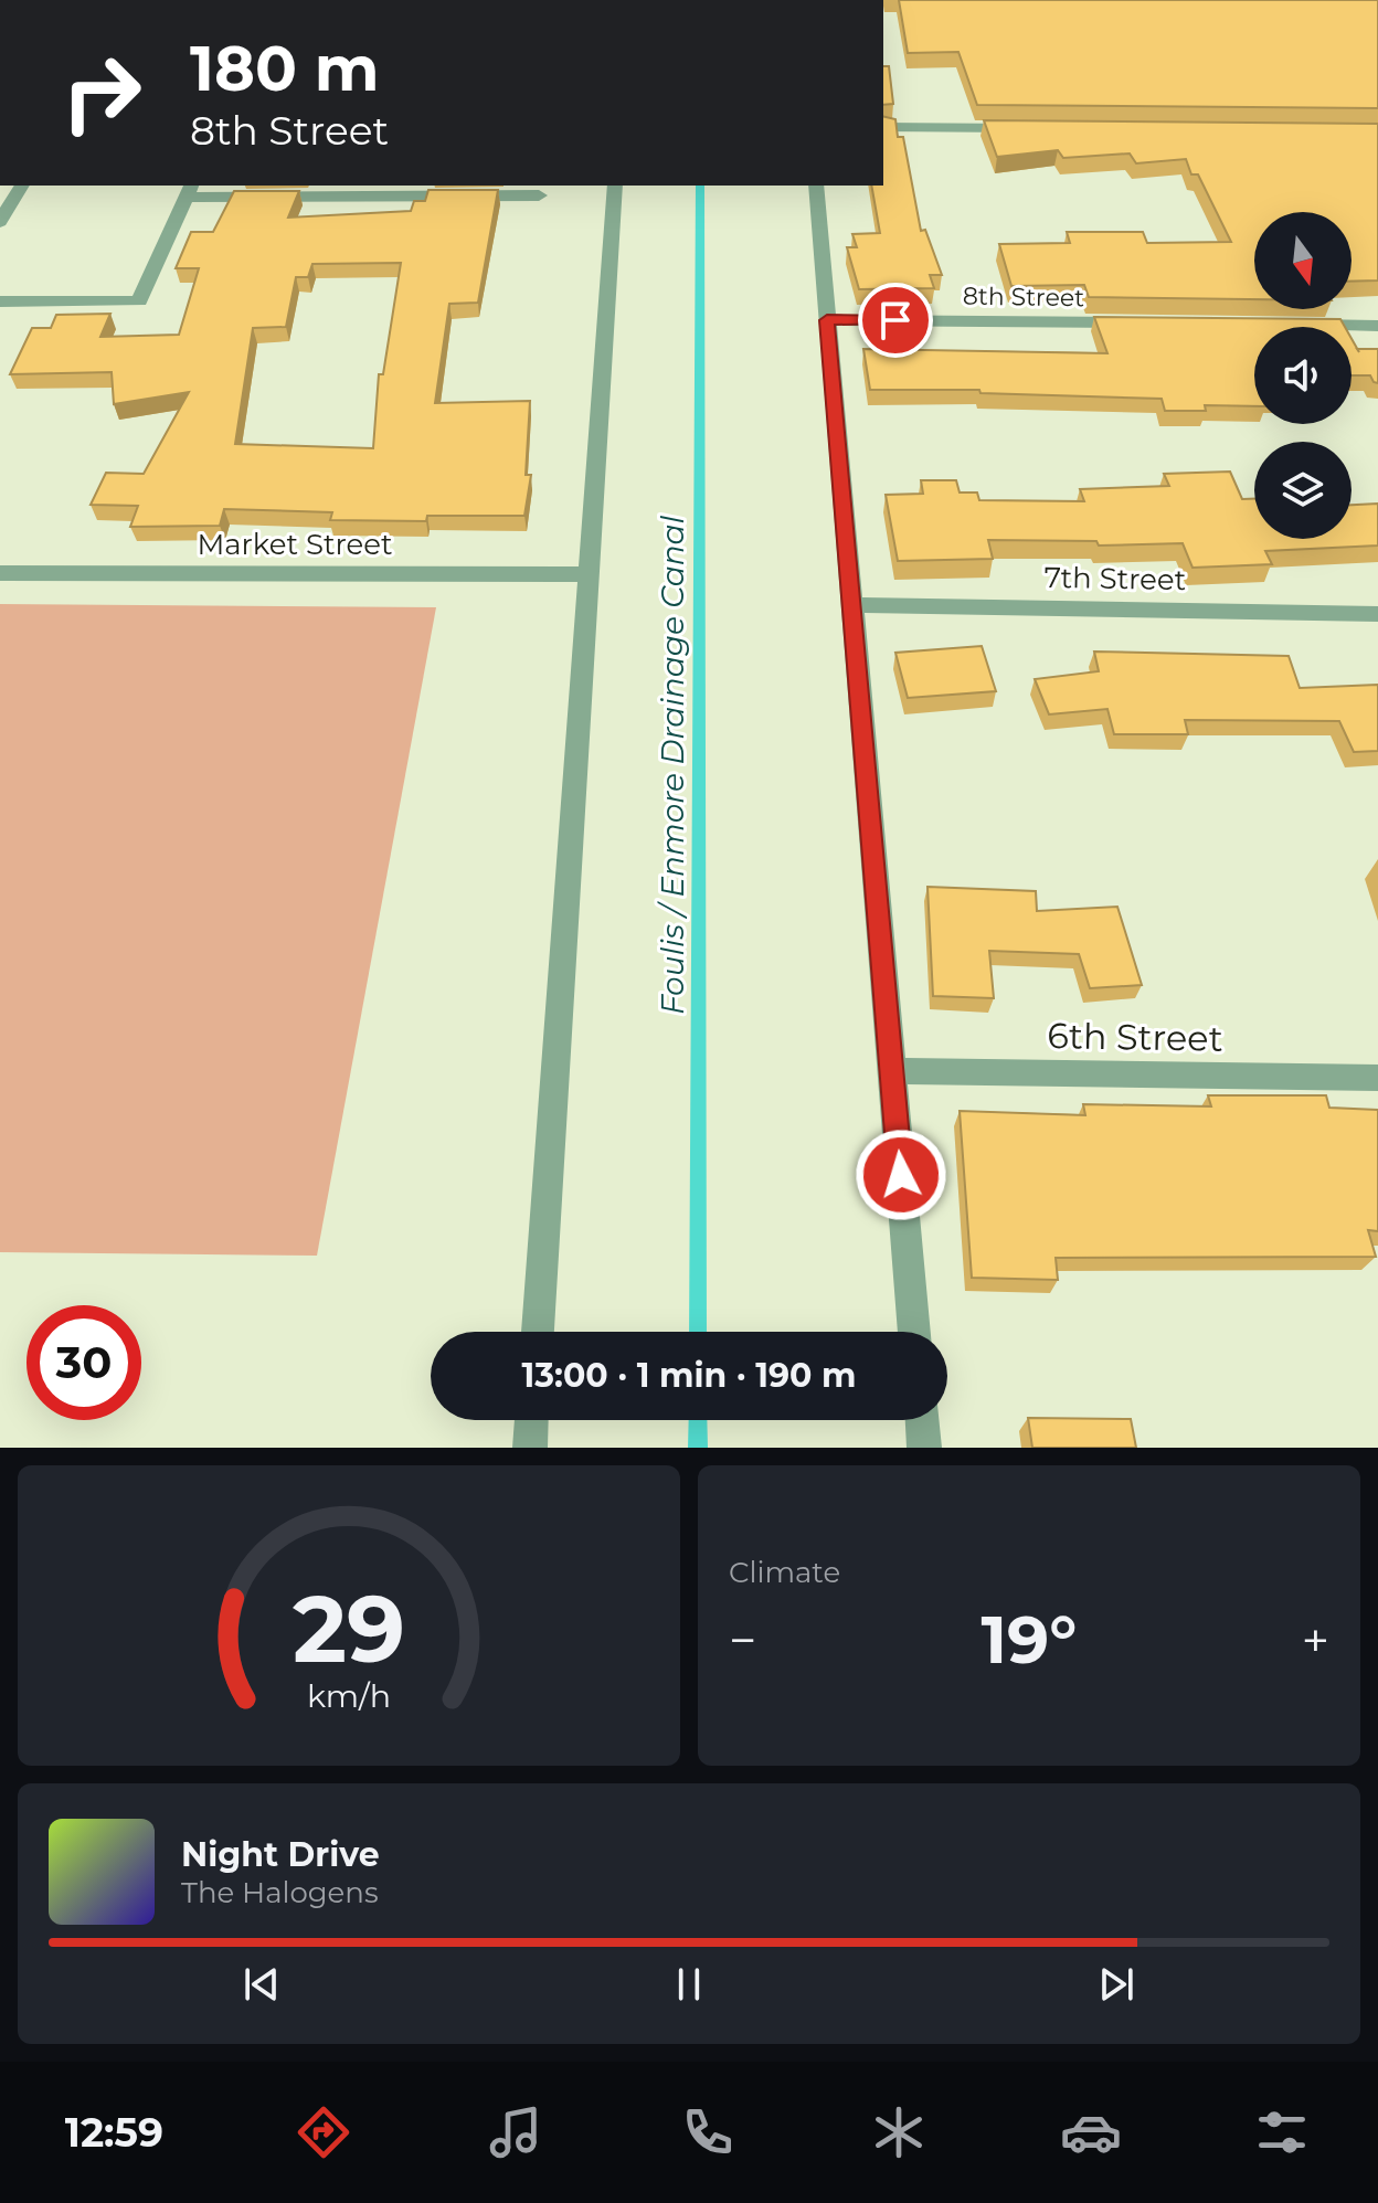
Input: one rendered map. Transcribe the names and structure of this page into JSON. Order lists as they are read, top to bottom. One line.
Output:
{"streets":{"street":["8th Street","Market Street","7th Street","6th Street"]},"water":["Foulis / Enmore Drainage Canal"],"north":"bottom","page":{"turn":["180 m","8th Street"],"limit":"30","trip":"13:00 · 1 min · 190 m","tile":"Climate","heat":["−","19°","+"],"song":["Night Drive","The Halogens"],"tabs":"12:59","gauge":["29","km/h"]}}
